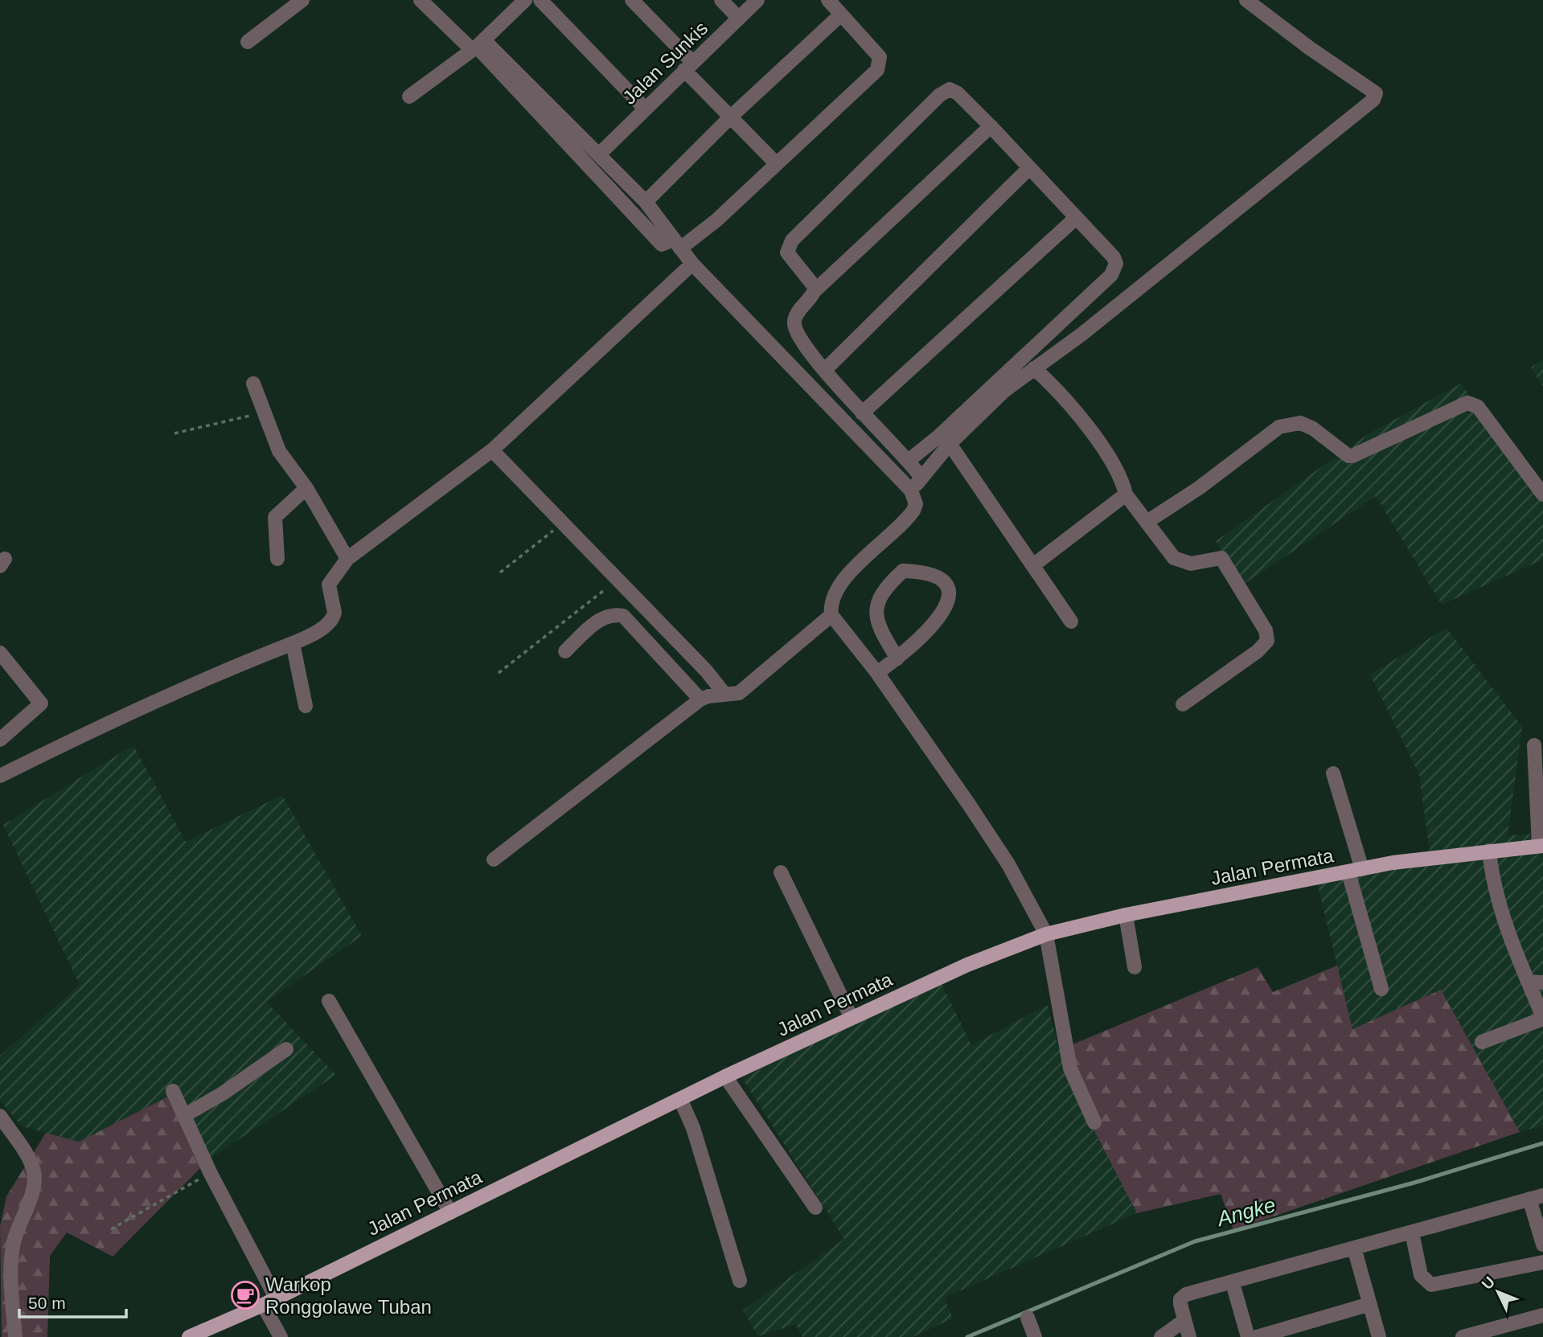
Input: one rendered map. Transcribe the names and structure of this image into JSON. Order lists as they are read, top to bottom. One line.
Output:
{"streets":{"main road":["Jalan Permata"],"street":["Jalan Sunkis"]},"water":["Angke"],"places":{"cafe":["Warkop Ronggolawe Tuban"]},"scale_bar":"50 m","north":"top left"}
